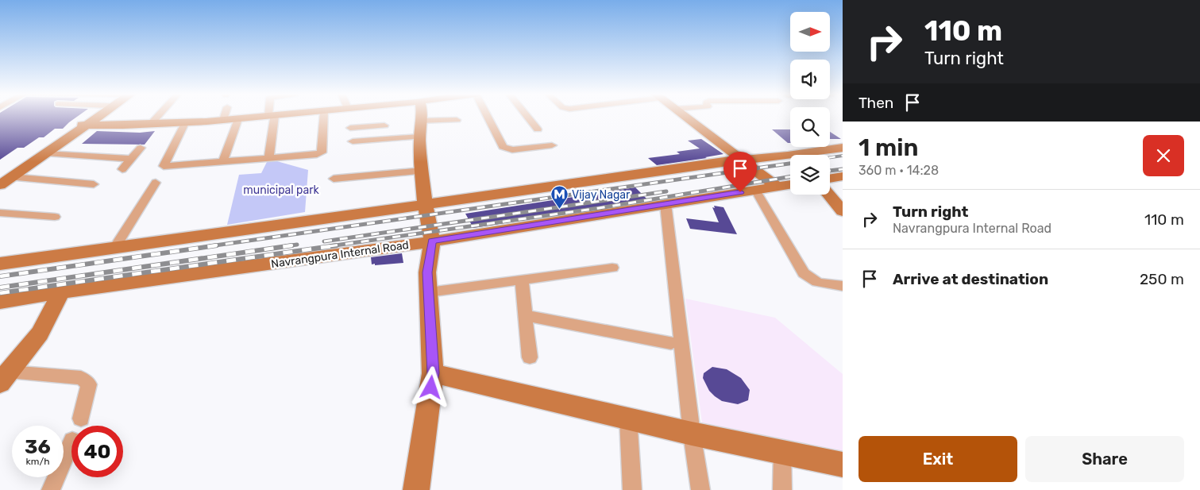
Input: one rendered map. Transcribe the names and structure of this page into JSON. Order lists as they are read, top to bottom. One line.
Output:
{"streets":{"street":["Navrangpura Internal Road"]},"parks":["municipal park"],"places":{"metro station":["Vijay Nagar"]},"north":"right","page":{"turn":["110 m","Turn right"],"then":"Then","heading":["1 min","360 m · 14:28"],"list":[{"name":"Turn right","note":"Navrangpura Internal Road","value":"110 m"},{"name":"Arrive at destination","value":"250 m"}],"speed":"36 km/h","limit":"40","buttons":["Exit","Share"]}}
